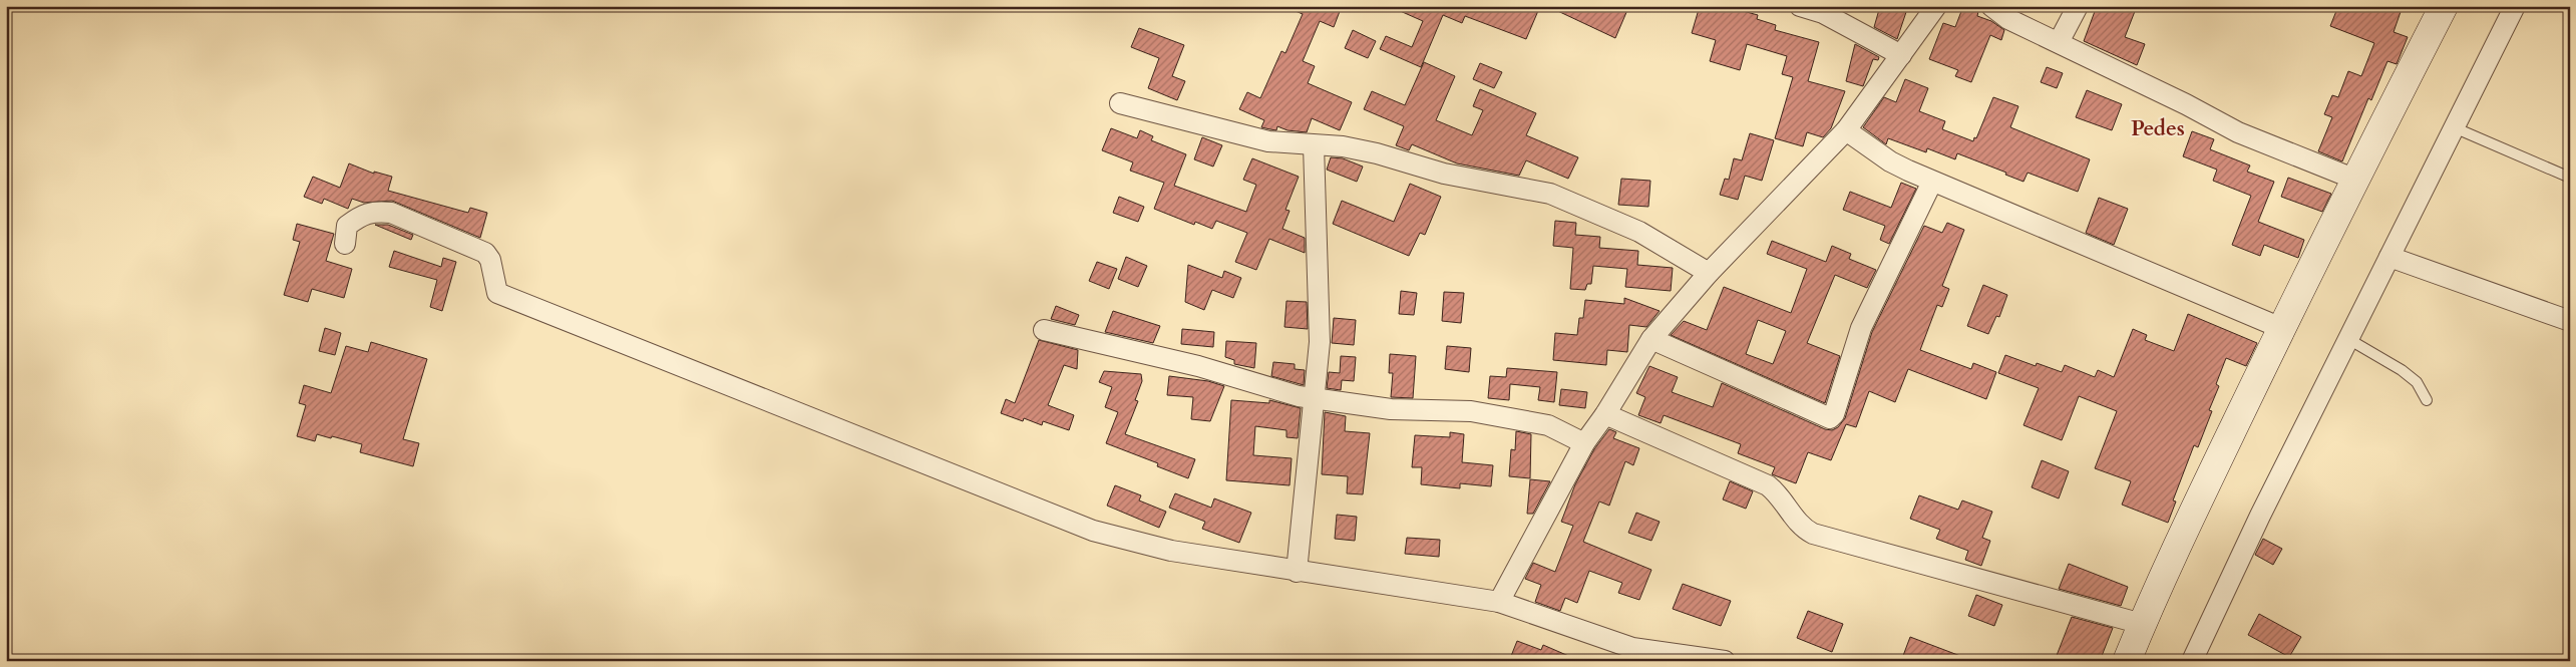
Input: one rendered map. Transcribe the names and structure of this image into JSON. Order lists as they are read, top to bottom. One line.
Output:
{"districts":["Pedes"]}
